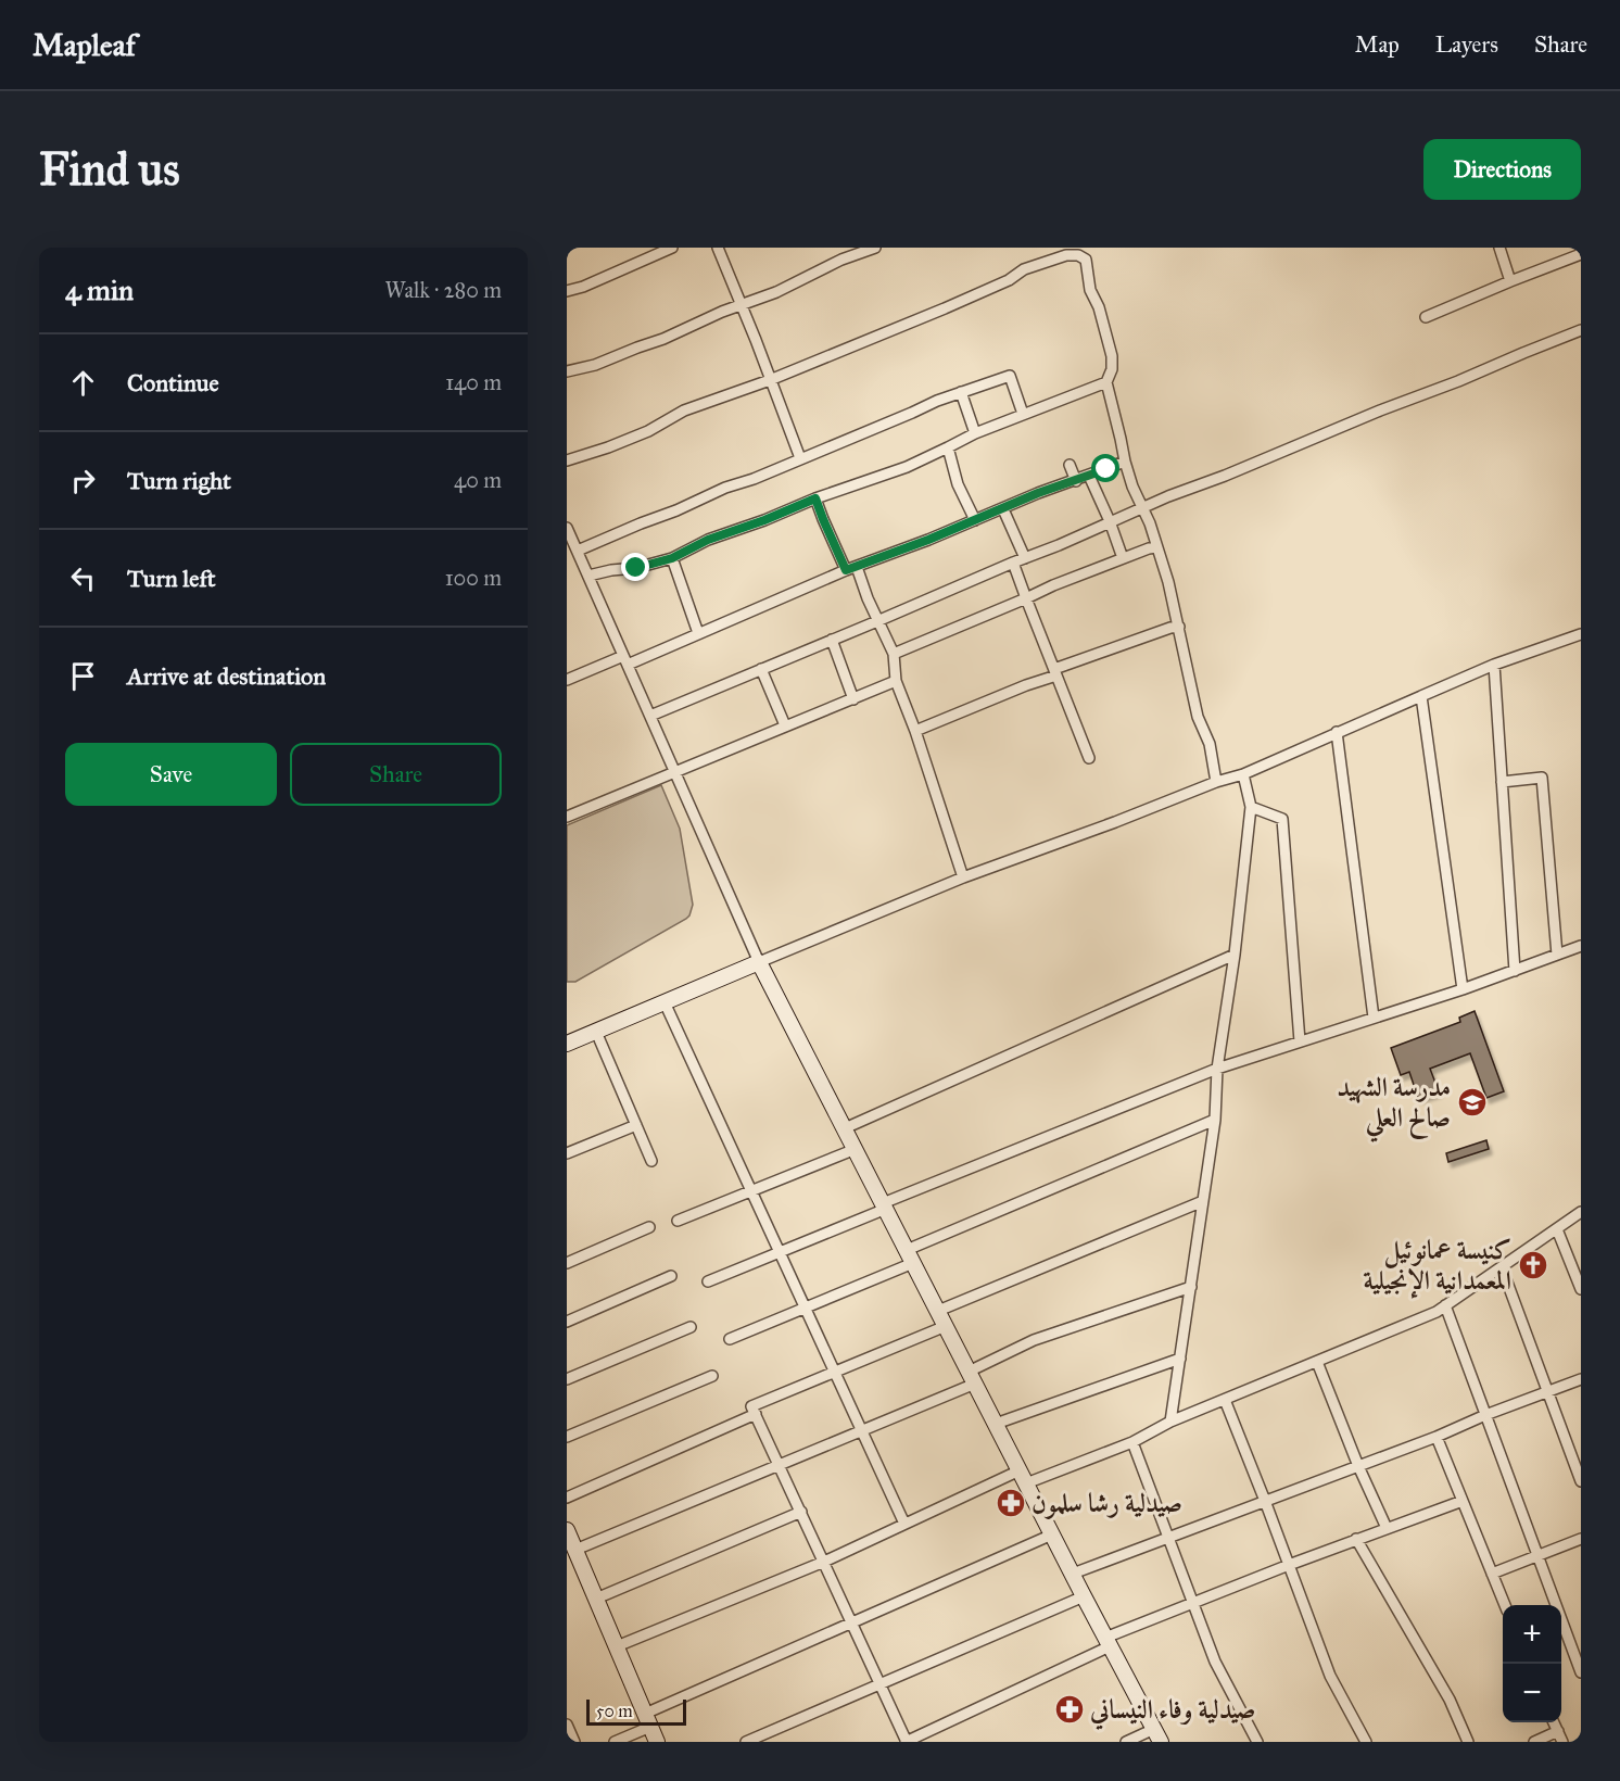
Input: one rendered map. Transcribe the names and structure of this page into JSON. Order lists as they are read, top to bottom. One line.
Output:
{"places":{"school or university":["مدرسة الشهيد صالح العلي"],"church":["كنيسة عمانوئيل المعمدانية الإنجيلية"],"pharmacy":["صيدلية رشا سلمون","صيدلية وفاء النيساني"]},"scale_bar":"50 m","page":{"header":"Mapleaf","nav":["Map","Layers","Share"],"buttons":["Directions",["Save","Share"]],"title":"Find us","heading":["4 min","Walk · 280 m"],"list":[["Continue","140 m"],["Turn right","40 m"],["Turn left","100 m"],"Arrive at destination"],"map_buttons":["+","−"],"scale":"50 m"}}
